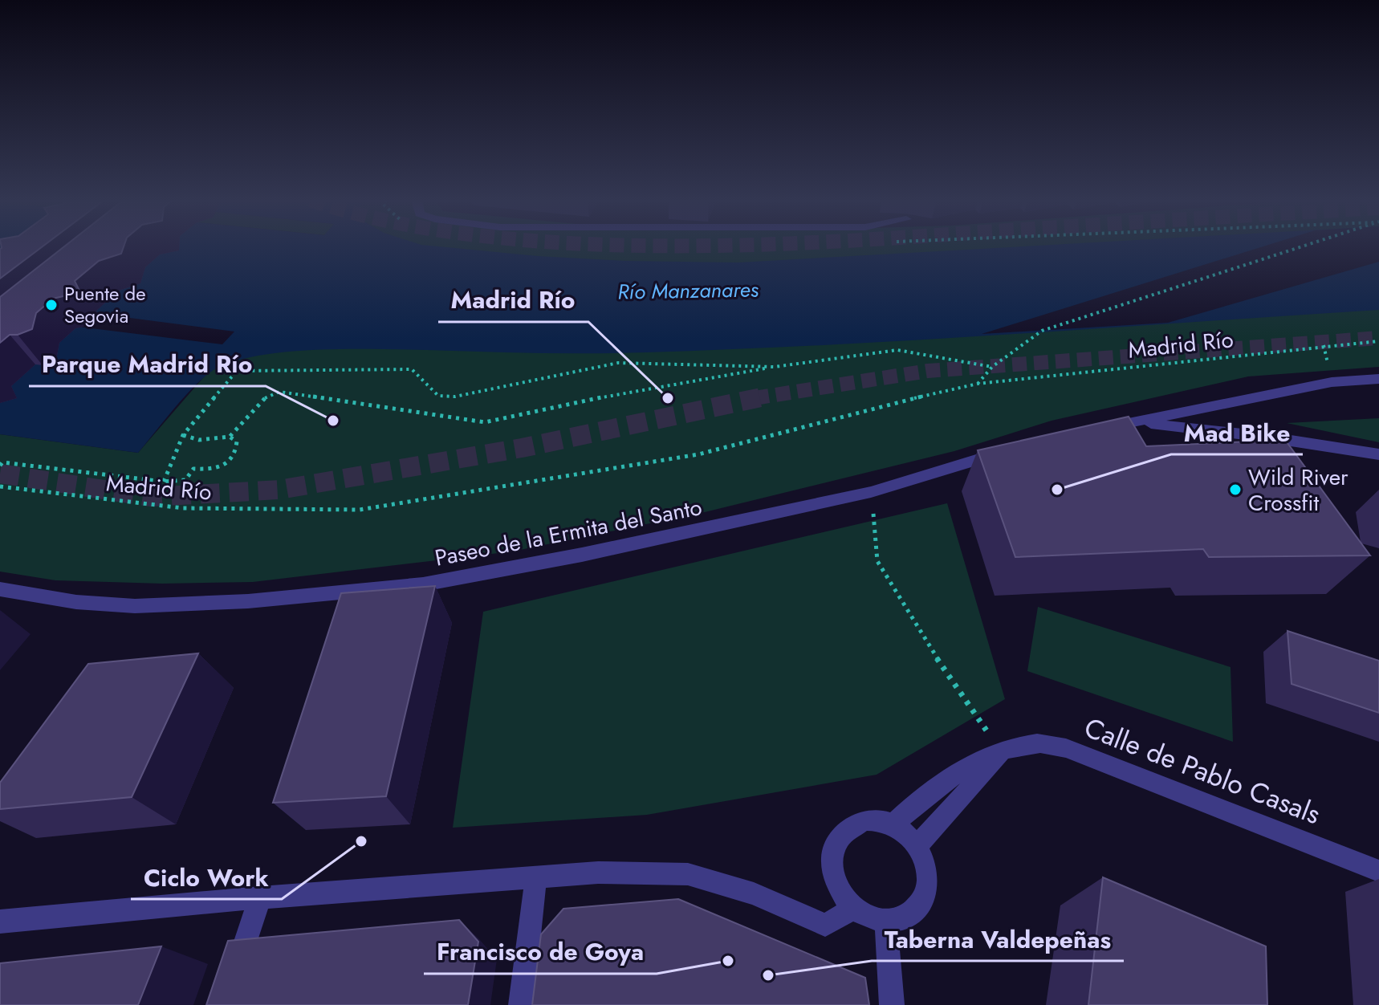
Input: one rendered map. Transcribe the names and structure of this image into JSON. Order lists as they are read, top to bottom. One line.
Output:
{"streets":{"street":["Paseo de la Ermita del Santo","Calle de Pablo Casals"],"path":["Madrid Río"]},"water":["Río Manzanares"],"places":["Puente de Segovia","Madrid Río","Parque Madrid Río","Mad Bike","Wild River Crossfit","Ciclo Work","Francisco de Goya","Taberna Valdepeñas"]}
